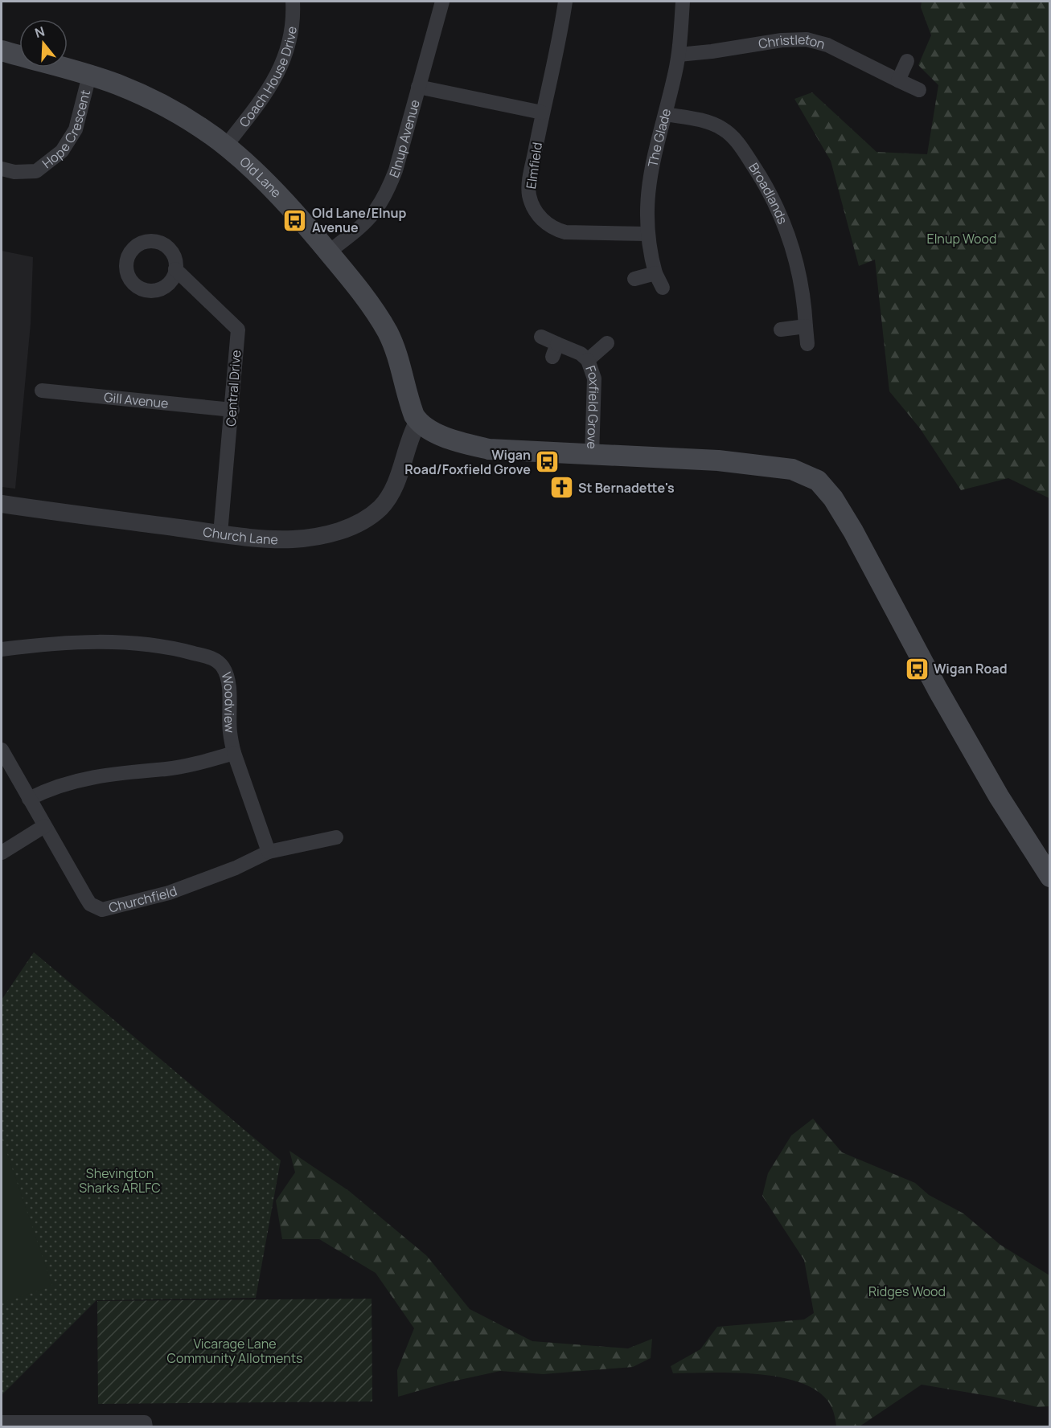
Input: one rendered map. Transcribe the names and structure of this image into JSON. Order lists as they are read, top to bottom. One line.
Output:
{"streets":{"main road":["Old Lane"],"street":["Christleton","Coach House Drive","Hope Crescent","The Glade","Elnup Avenue","Elmfield","Broadlands","Central Drive","Gill Avenue","Foxfield Grove","Church Lane","Woodview","Churchfield"]},"crossings":[["Christleton","The Glade"],["Coach House Drive","Old Lane"],["Hope Crescent","Old Lane"],["The Glade","Elmfield"],["The Glade","Broadlands"],["Elnup Avenue","Old Lane"],["Old Lane","Church Lane"],["Central Drive","Gill Avenue"],["Central Drive","Church Lane"],["Woodview","Churchfield"]],"parks":["Elnup Wood","Shevington Sharks ARLFC","Ridges Wood","Vicarage Lane Community Allotments"],"places":{"bus stop":["Old Lane/Elnup Avenue","Wigan Road/Foxfield Grove","Wigan Road"],"church":["St Bernadette's"]},"north":"top"}
